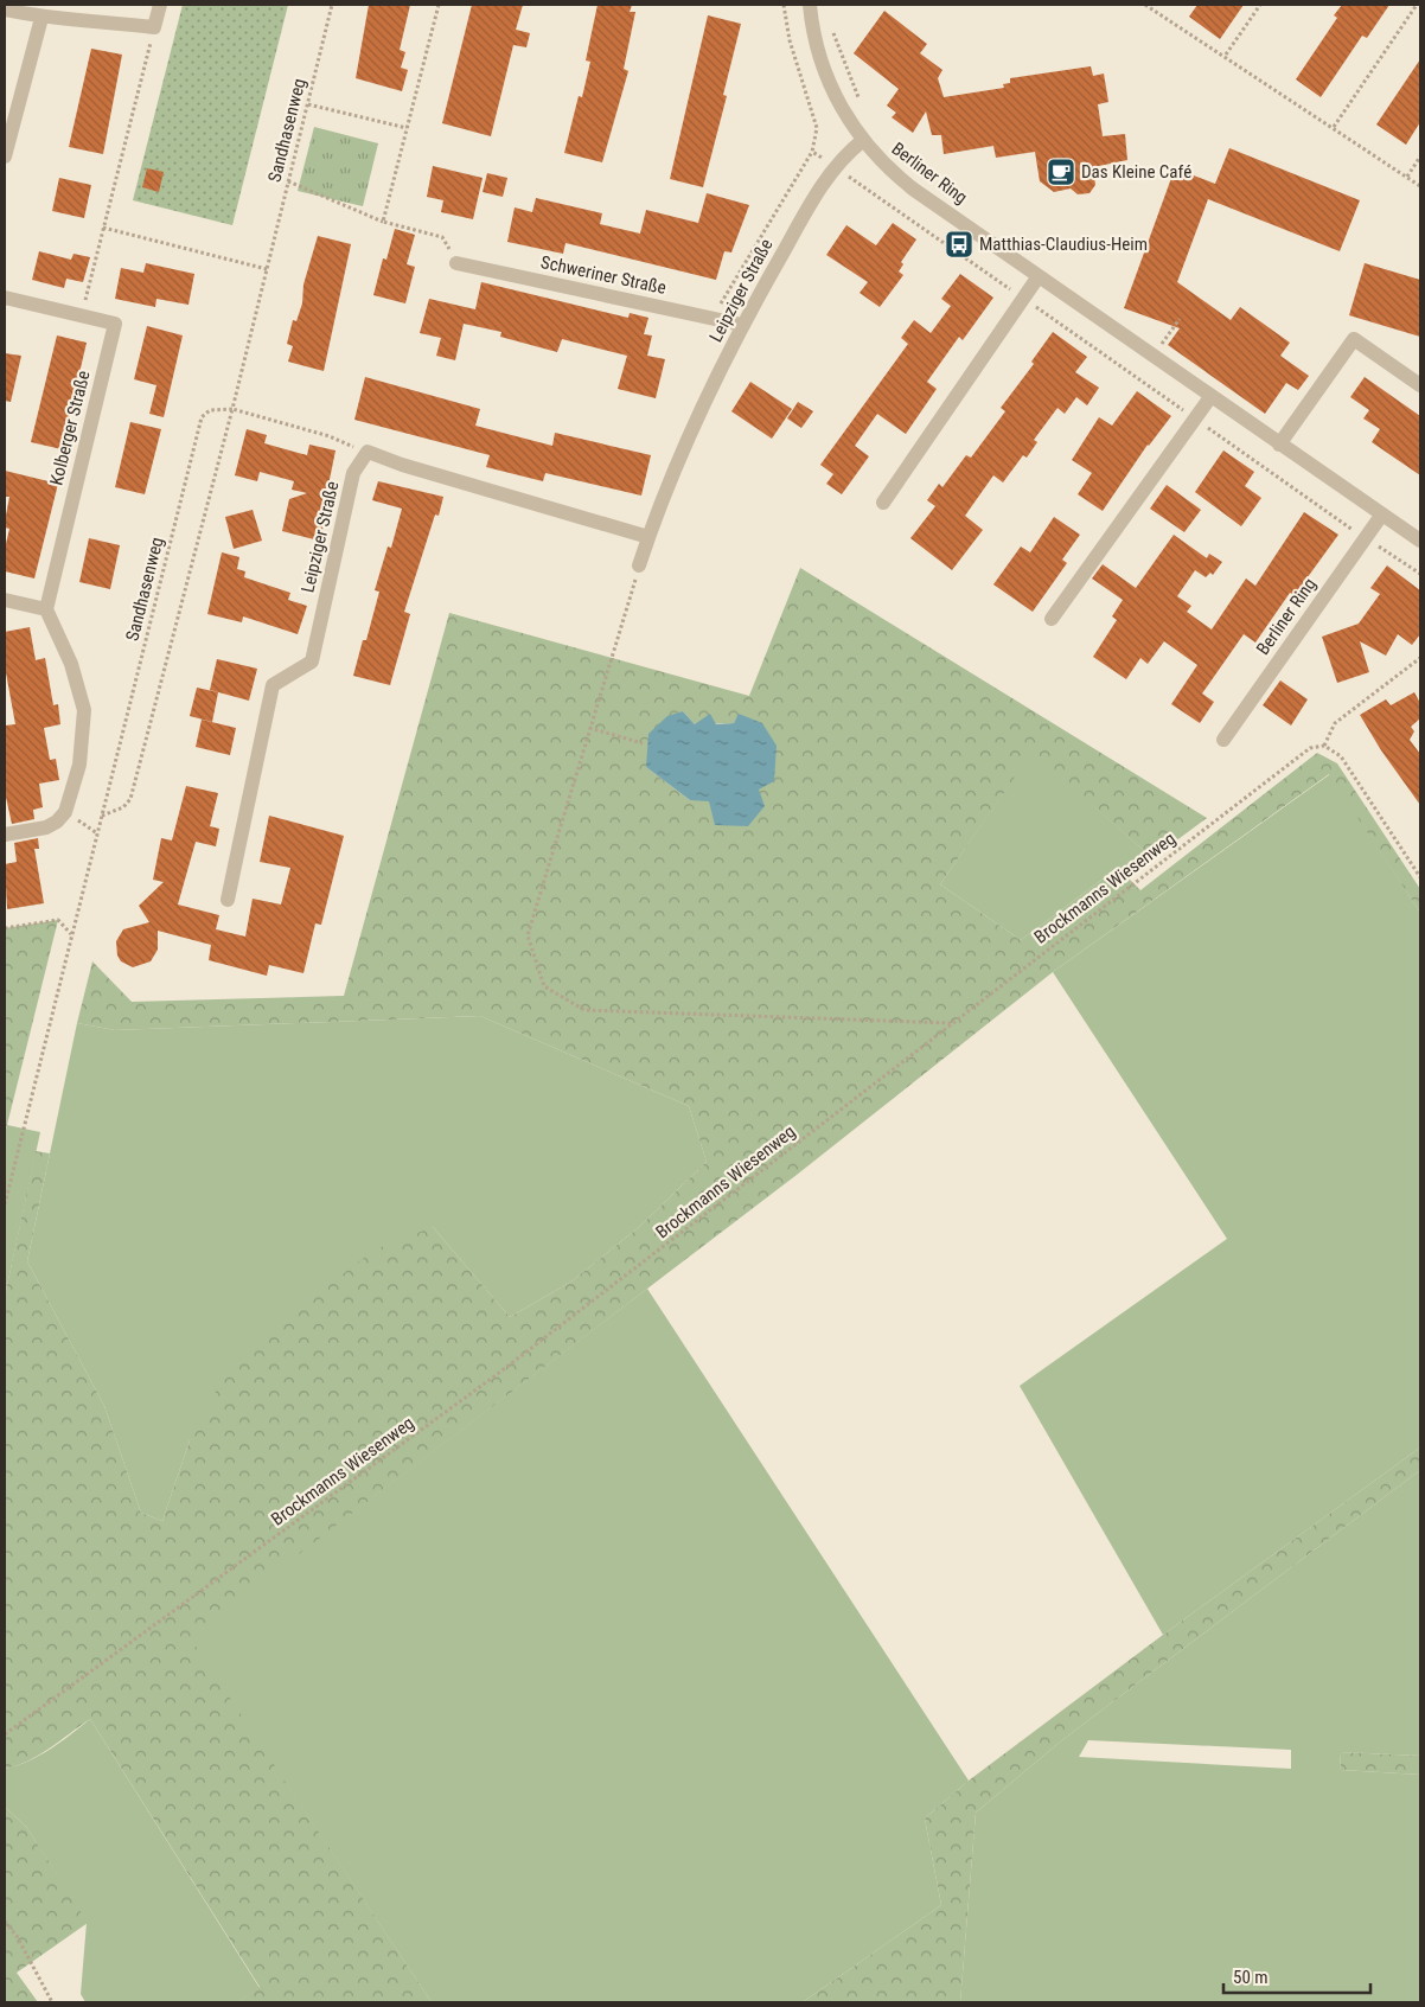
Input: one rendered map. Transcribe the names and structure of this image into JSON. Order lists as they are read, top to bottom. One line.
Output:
{"streets":{"street":["Berliner Ring","Schweriner Straße","Leipziger Straße","Kolberger Straße"],"path":["Sandhasenweg","Brockmanns Wiesenweg"]},"crossings":[["Berliner Ring","Leipziger Straße"],["Schweriner Straße","Leipziger Straße"]],"places":{"cafe":["Das Kleine Café"],"bus stop":["Matthias-Claudius-Heim"]},"scale_bar":"50 m"}
